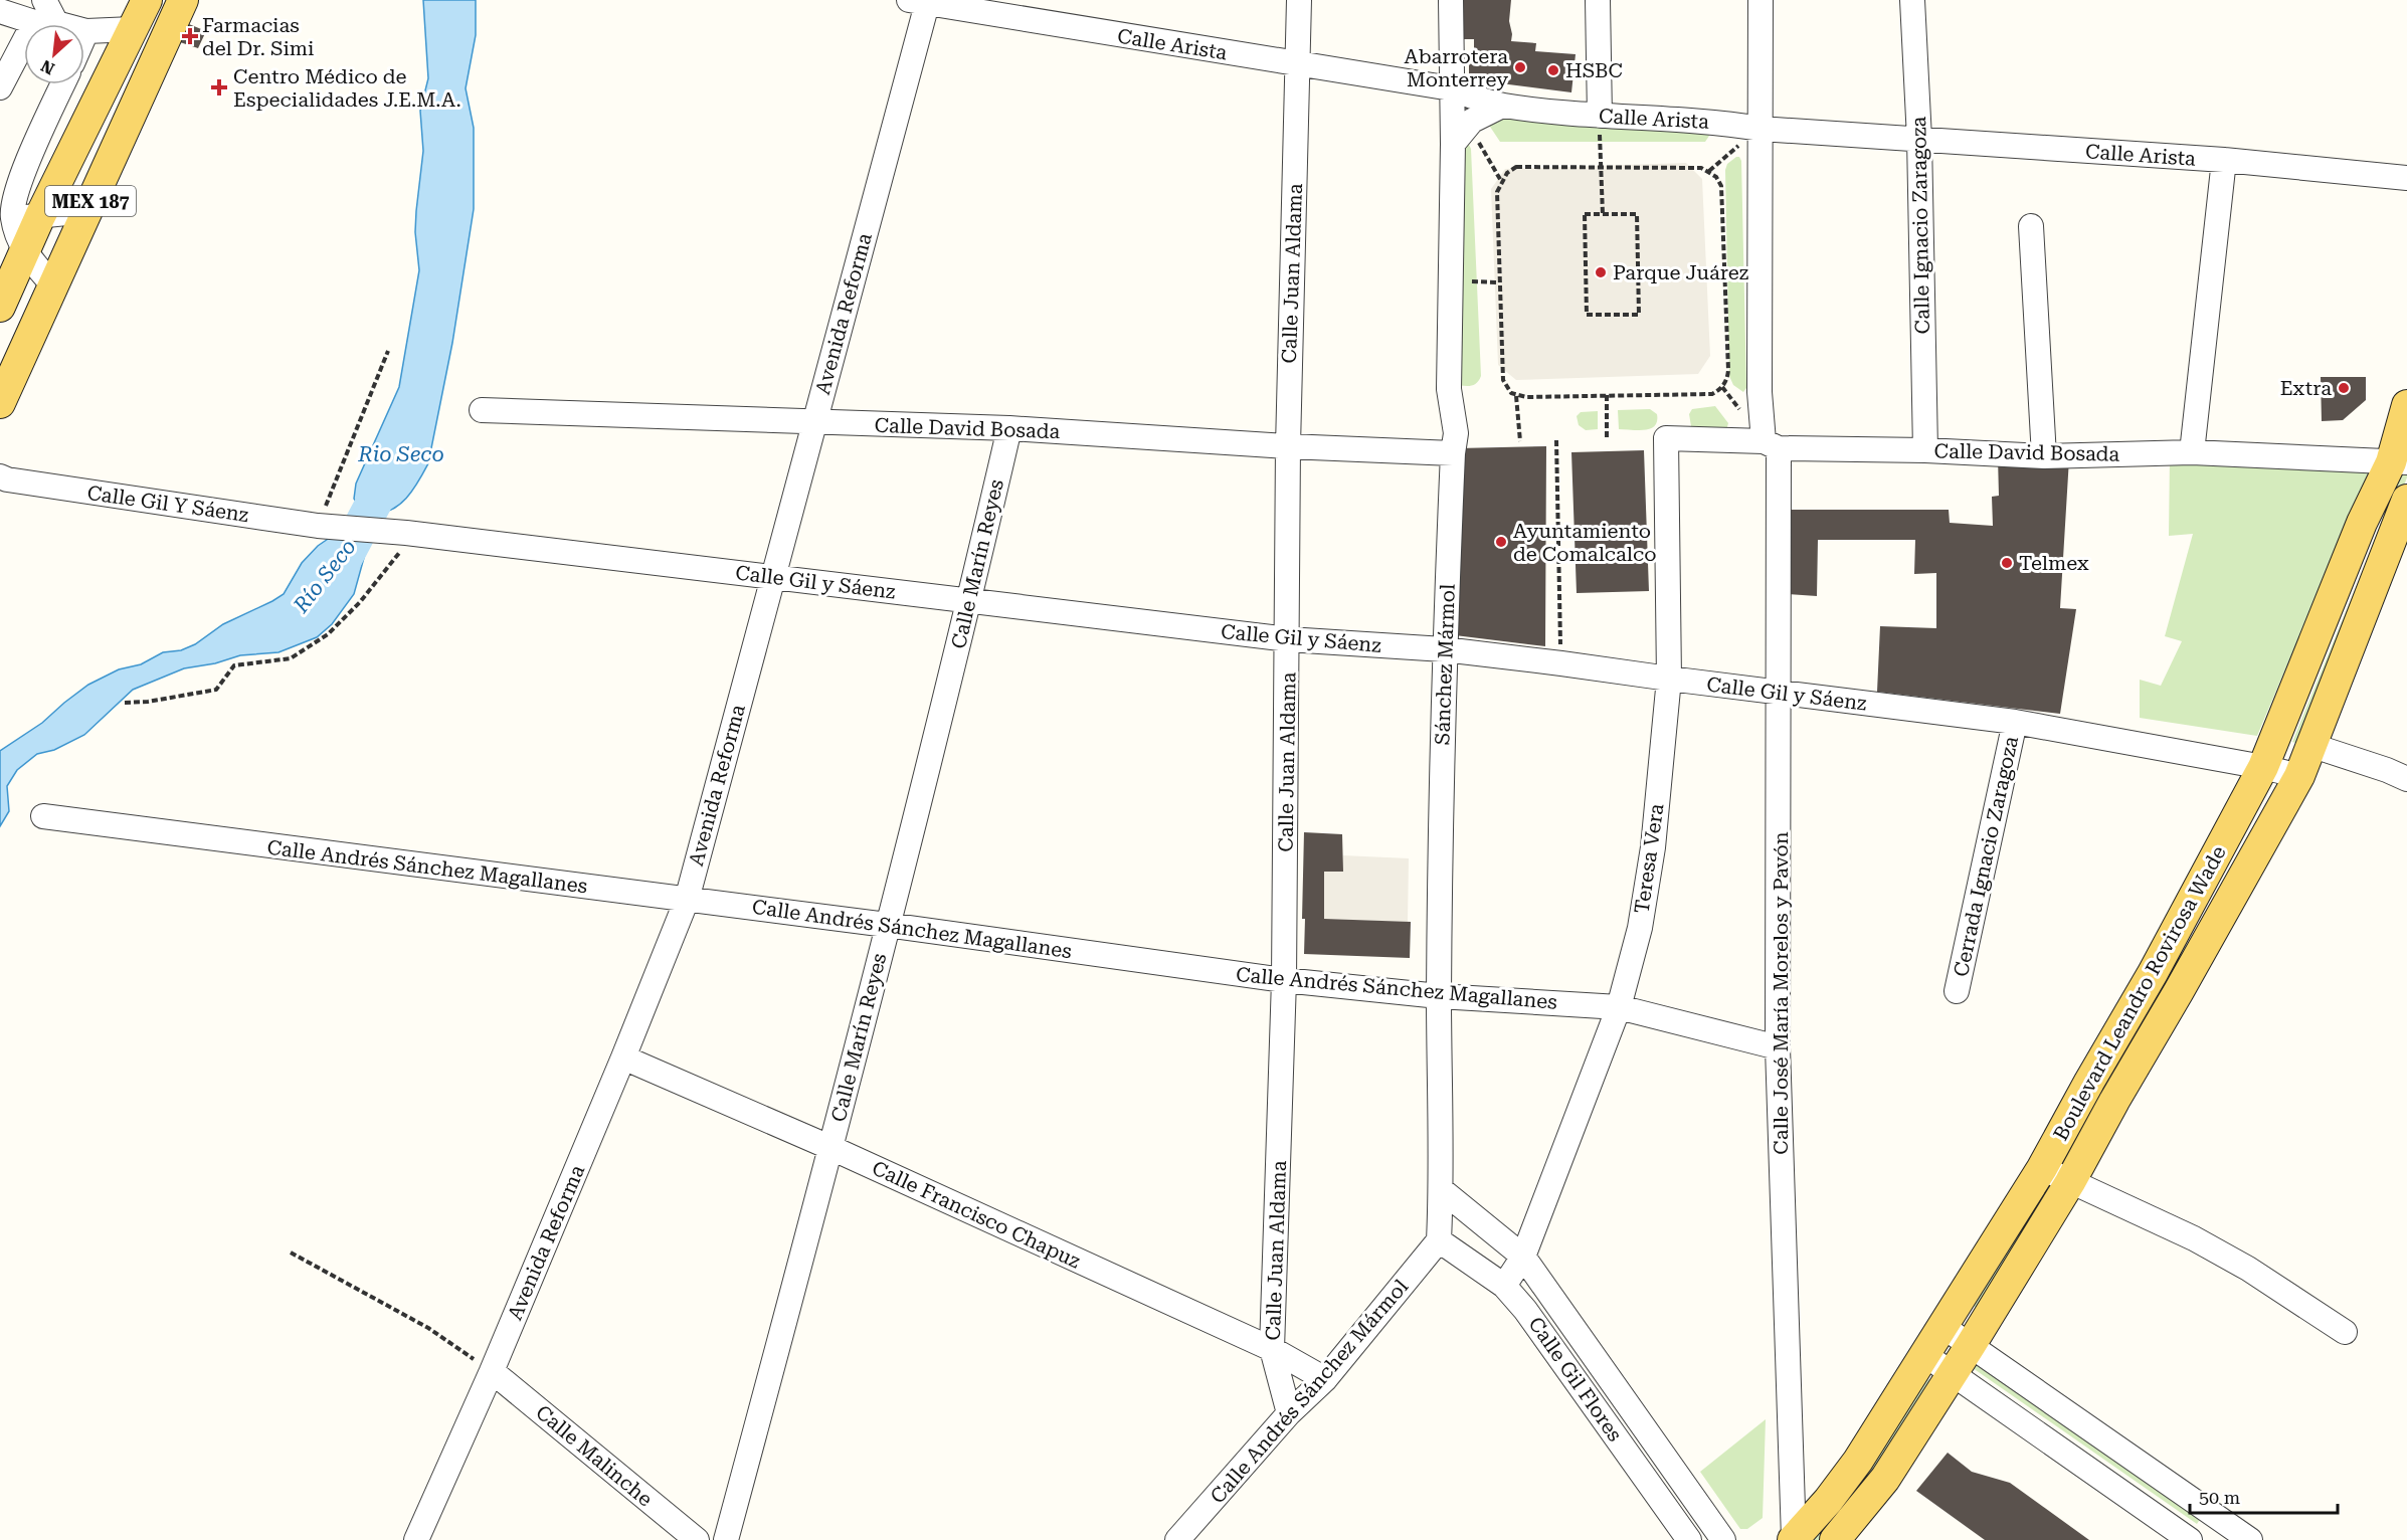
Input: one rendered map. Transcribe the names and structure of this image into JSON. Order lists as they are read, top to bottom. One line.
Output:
{"streets":{"main road":["MEX 187","Boulevard Leandro Rovirosa Wade"],"street":["Calle Arista","Calle Ignacio Zaragoza","Calle Juan Aldama","Avenida Reforma","Calle David Bosada","Calle Gil Y Sáenz","Calle Marín Reyes","Calle Gil y Sáenz","Sánchez Mármol","Cerrada Ignacio Zaragoza","Teresa Vera","Calle Andrés Sánchez Magallanes","Calle José María Morelos y Pavón","Calle Francisco Chapuz","Calle Gil Flores","Calle Andrés Sánchez Mármol","Calle Malinche"]},"crossings":[["Calle Arista","Calle Ignacio Zaragoza"],["Calle Arista","Calle Juan Aldama"],["Calle Arista","Avenida Reforma"],["Calle Arista","Sánchez Mármol"],["Calle Arista","Calle José María Morelos y Pavón"],["Calle Ignacio Zaragoza","Calle David Bosada"],["Calle Juan Aldama","Calle David Bosada"],["Calle Juan Aldama","Calle Gil y Sáenz"],["Calle Juan Aldama","Calle Andrés Sánchez Magallanes"],["Calle Juan Aldama","Calle Francisco Chapuz"],["Calle Juan Aldama","Calle Andrés Sánchez Mármol"],["Avenida Reforma","Calle David Bosada"],["Avenida Reforma","Calle Gil y Sáenz"],["Avenida Reforma","Calle Andrés Sánchez Magallanes"],["Avenida Reforma","Calle Francisco Chapuz"],["Avenida Reforma","Calle Malinche"],["Calle David Bosada","Calle Marín Reyes"],["Calle David Bosada","Sánchez Mármol"],["Calle David Bosada","Teresa Vera"],["Calle David Bosada","Calle José María Morelos y Pavón"],["Calle David Bosada","Boulevard Leandro Rovirosa Wade"],["Calle Gil Y Sáenz","Calle Gil y Sáenz"],["Calle Marín Reyes","Calle Gil y Sáenz"],["Calle Marín Reyes","Calle Andrés Sánchez Magallanes"],["Calle Marín Reyes","Calle Francisco Chapuz"],["Calle Gil y Sáenz","Sánchez Mármol"],["Calle Gil y Sáenz","Cerrada Ignacio Zaragoza"],["Calle Gil y Sáenz","Teresa Vera"],["Calle Gil y Sáenz","Calle José María Morelos y Pavón"],["Calle Gil y Sáenz","Boulevard Leandro Rovirosa Wade"],["Sánchez Mármol","Calle Andrés Sánchez Magallanes"],["Sánchez Mármol","Calle Gil Flores"],["Sánchez Mármol","Calle Andrés Sánchez Mármol"],["Teresa Vera","Calle Andrés Sánchez Magallanes"],["Teresa Vera","Calle Gil Flores"],["Calle Andrés Sánchez Magallanes","Calle José María Morelos y Pavón"],["Calle José María Morelos y Pavón","Boulevard Leandro Rovirosa Wade"],["Calle Francisco Chapuz","Calle Andrés Sánchez Mármol"],["Calle Gil Flores","Calle Andrés Sánchez Mármol"]],"water":["Rio Seco","Río Seco"],"places":{"health":["Farmacias del Dr. Simi","Centro Médico de Especialidades J.E.M.A."],"other":["Abarrotera Monterrey","HSBC","Parque Juárez","Extra","Ayuntamiento de Comalcalco","Telmex"]},"scale_bar":"50 m","north":"bottom left"}
